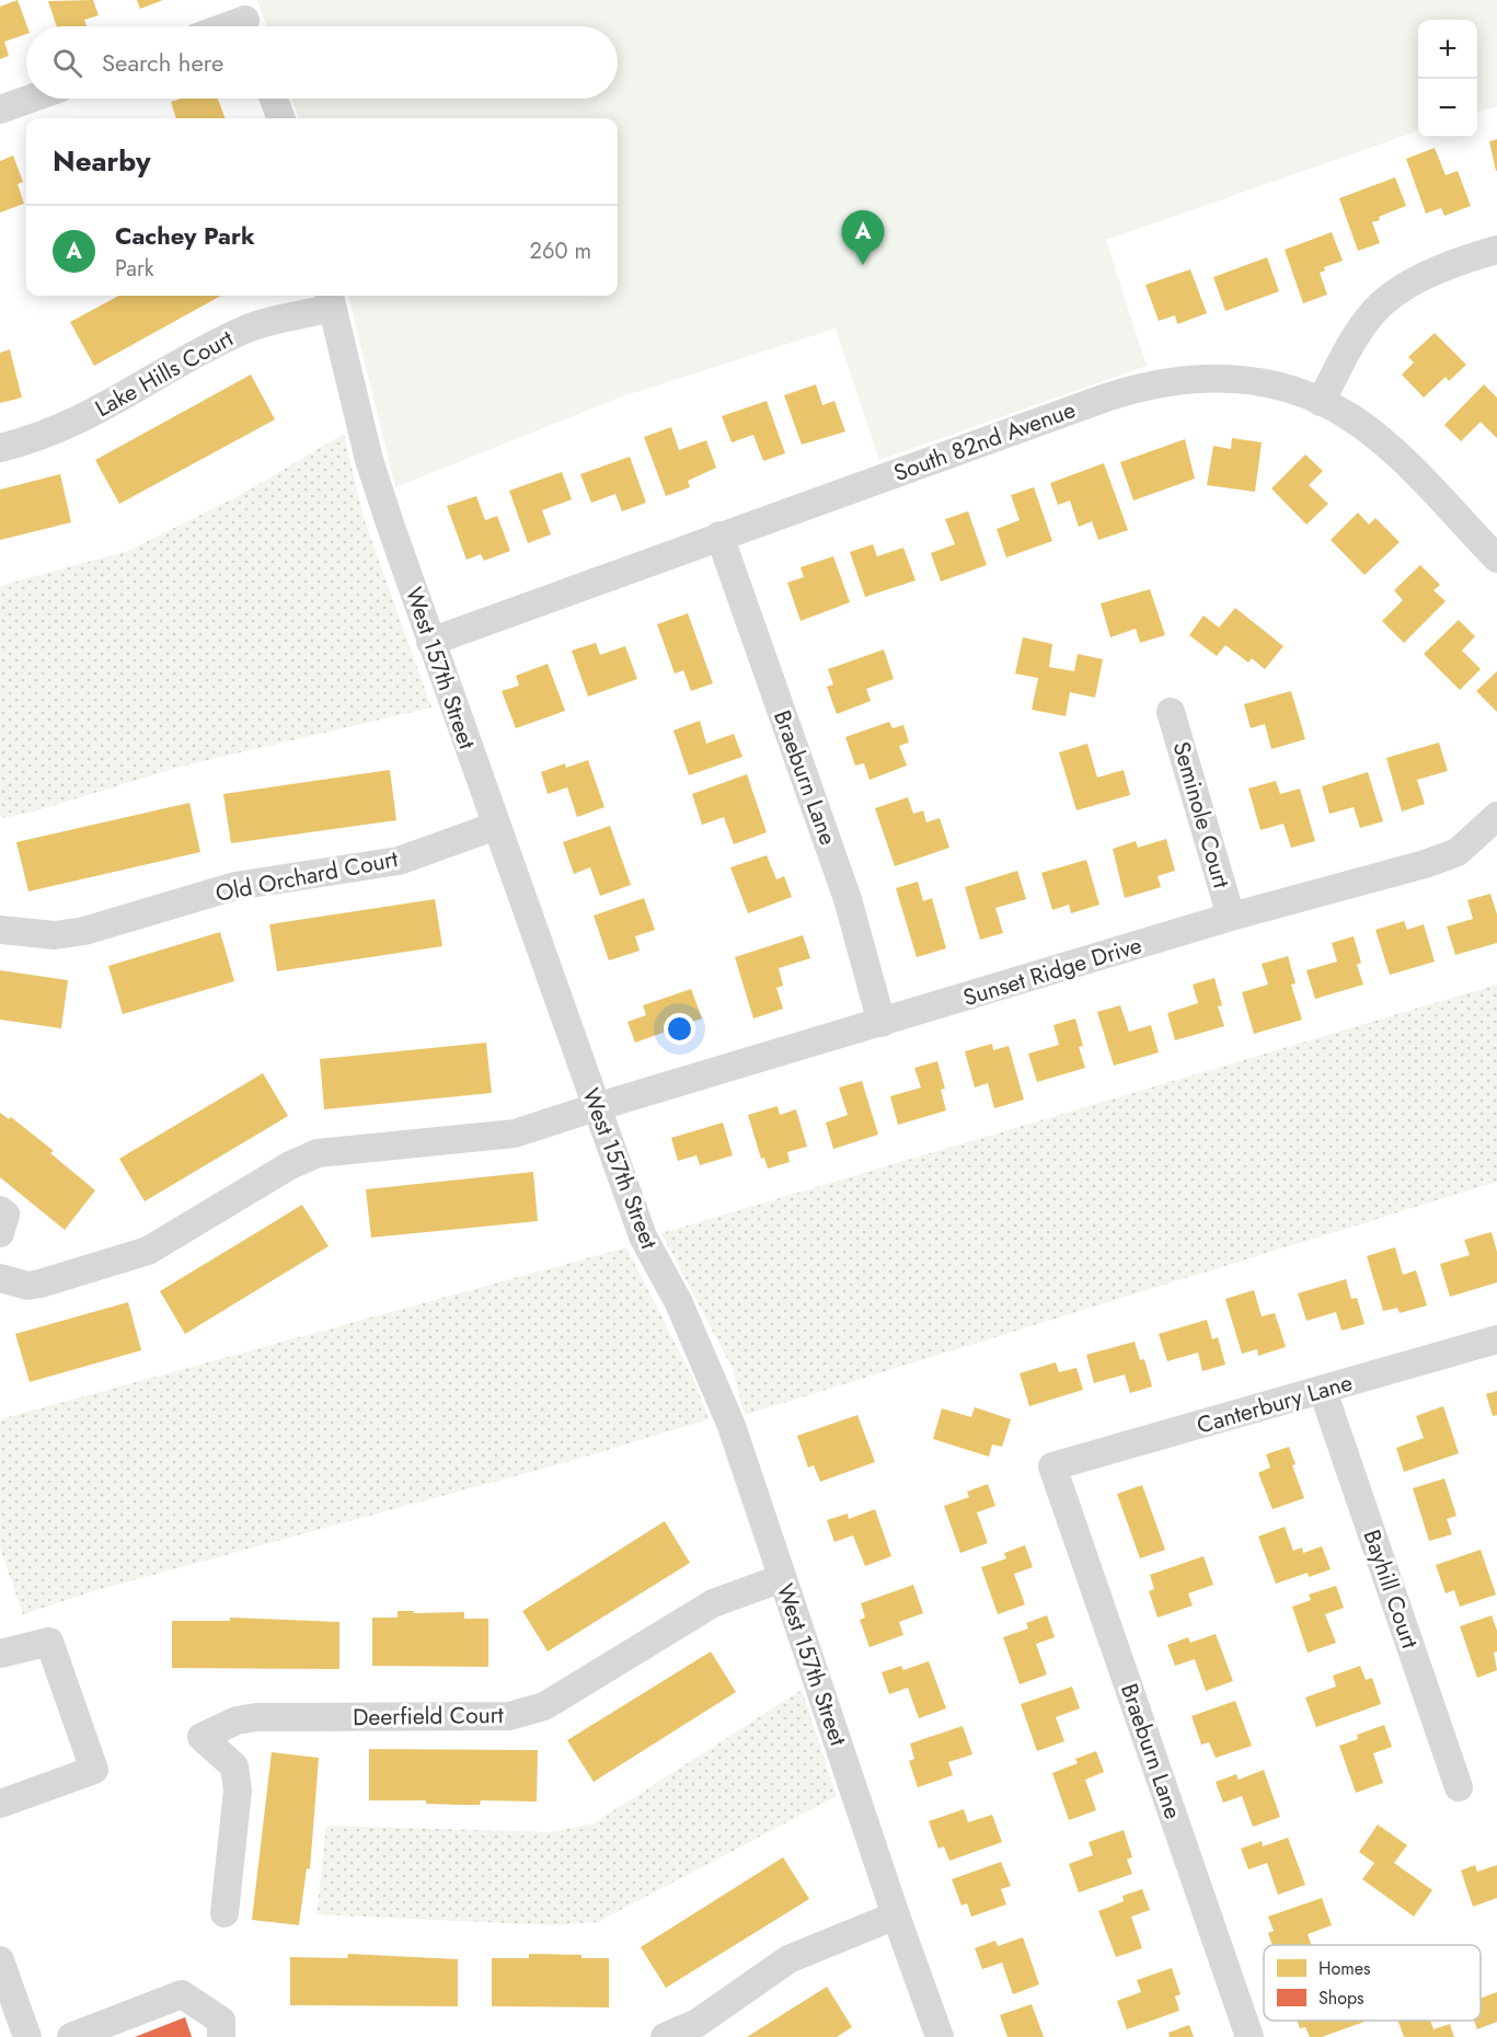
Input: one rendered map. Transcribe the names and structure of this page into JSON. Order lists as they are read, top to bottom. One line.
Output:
{"streets":{"street":["Lake Hills Court","South 82nd Avenue","West 157th Street","Braeburn Lane","Seminole Court","Old Orchard Court","Sunset Ridge Drive","Canterbury Lane","Bayhill Court","Deerfield Court"]},"crossings":[["Lake Hills Court","West 157th Street"],["South 82nd Avenue","West 157th Street"],["South 82nd Avenue","Braeburn Lane"],["West 157th Street","Old Orchard Court"],["West 157th Street","Sunset Ridge Drive"],["West 157th Street","Deerfield Court"],["Braeburn Lane","Sunset Ridge Drive"],["Braeburn Lane","Canterbury Lane"],["Seminole Court","Sunset Ridge Drive"],["Canterbury Lane","Bayhill Court"]],"legend":["Homes","Shops"],"page":{"map_buttons":["+","−"],"search":"Search here","heading":"Nearby","list":[{"mark":"A","name":"Cachey Park","note":"Park","value":"260 m"}],"pins":"A"}}
